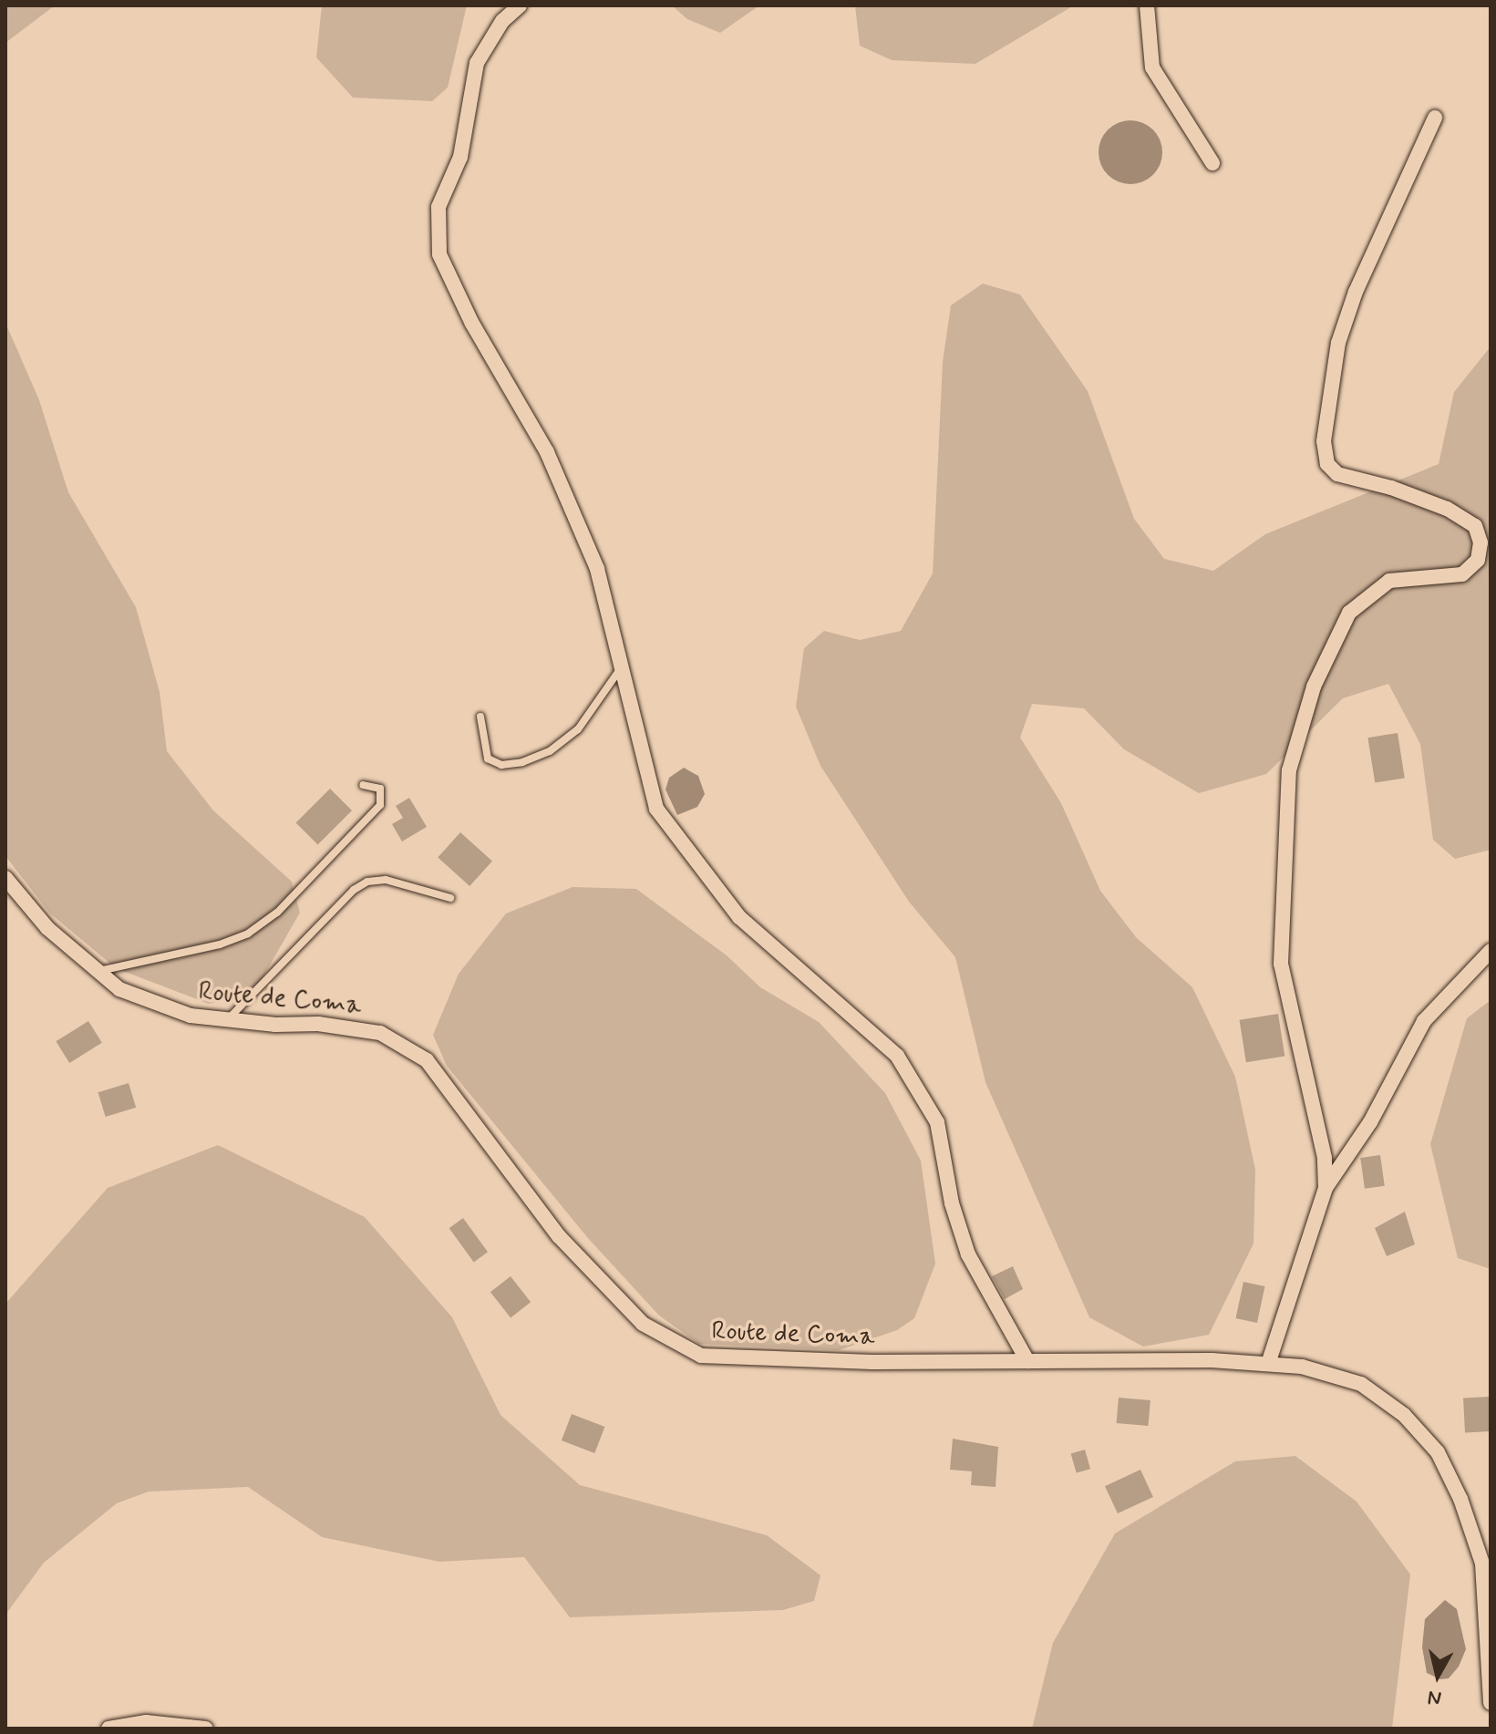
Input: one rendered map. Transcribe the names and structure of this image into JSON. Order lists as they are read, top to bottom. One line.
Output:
{"streets":{"street":["Route de Coma"]},"north":"bottom"}
